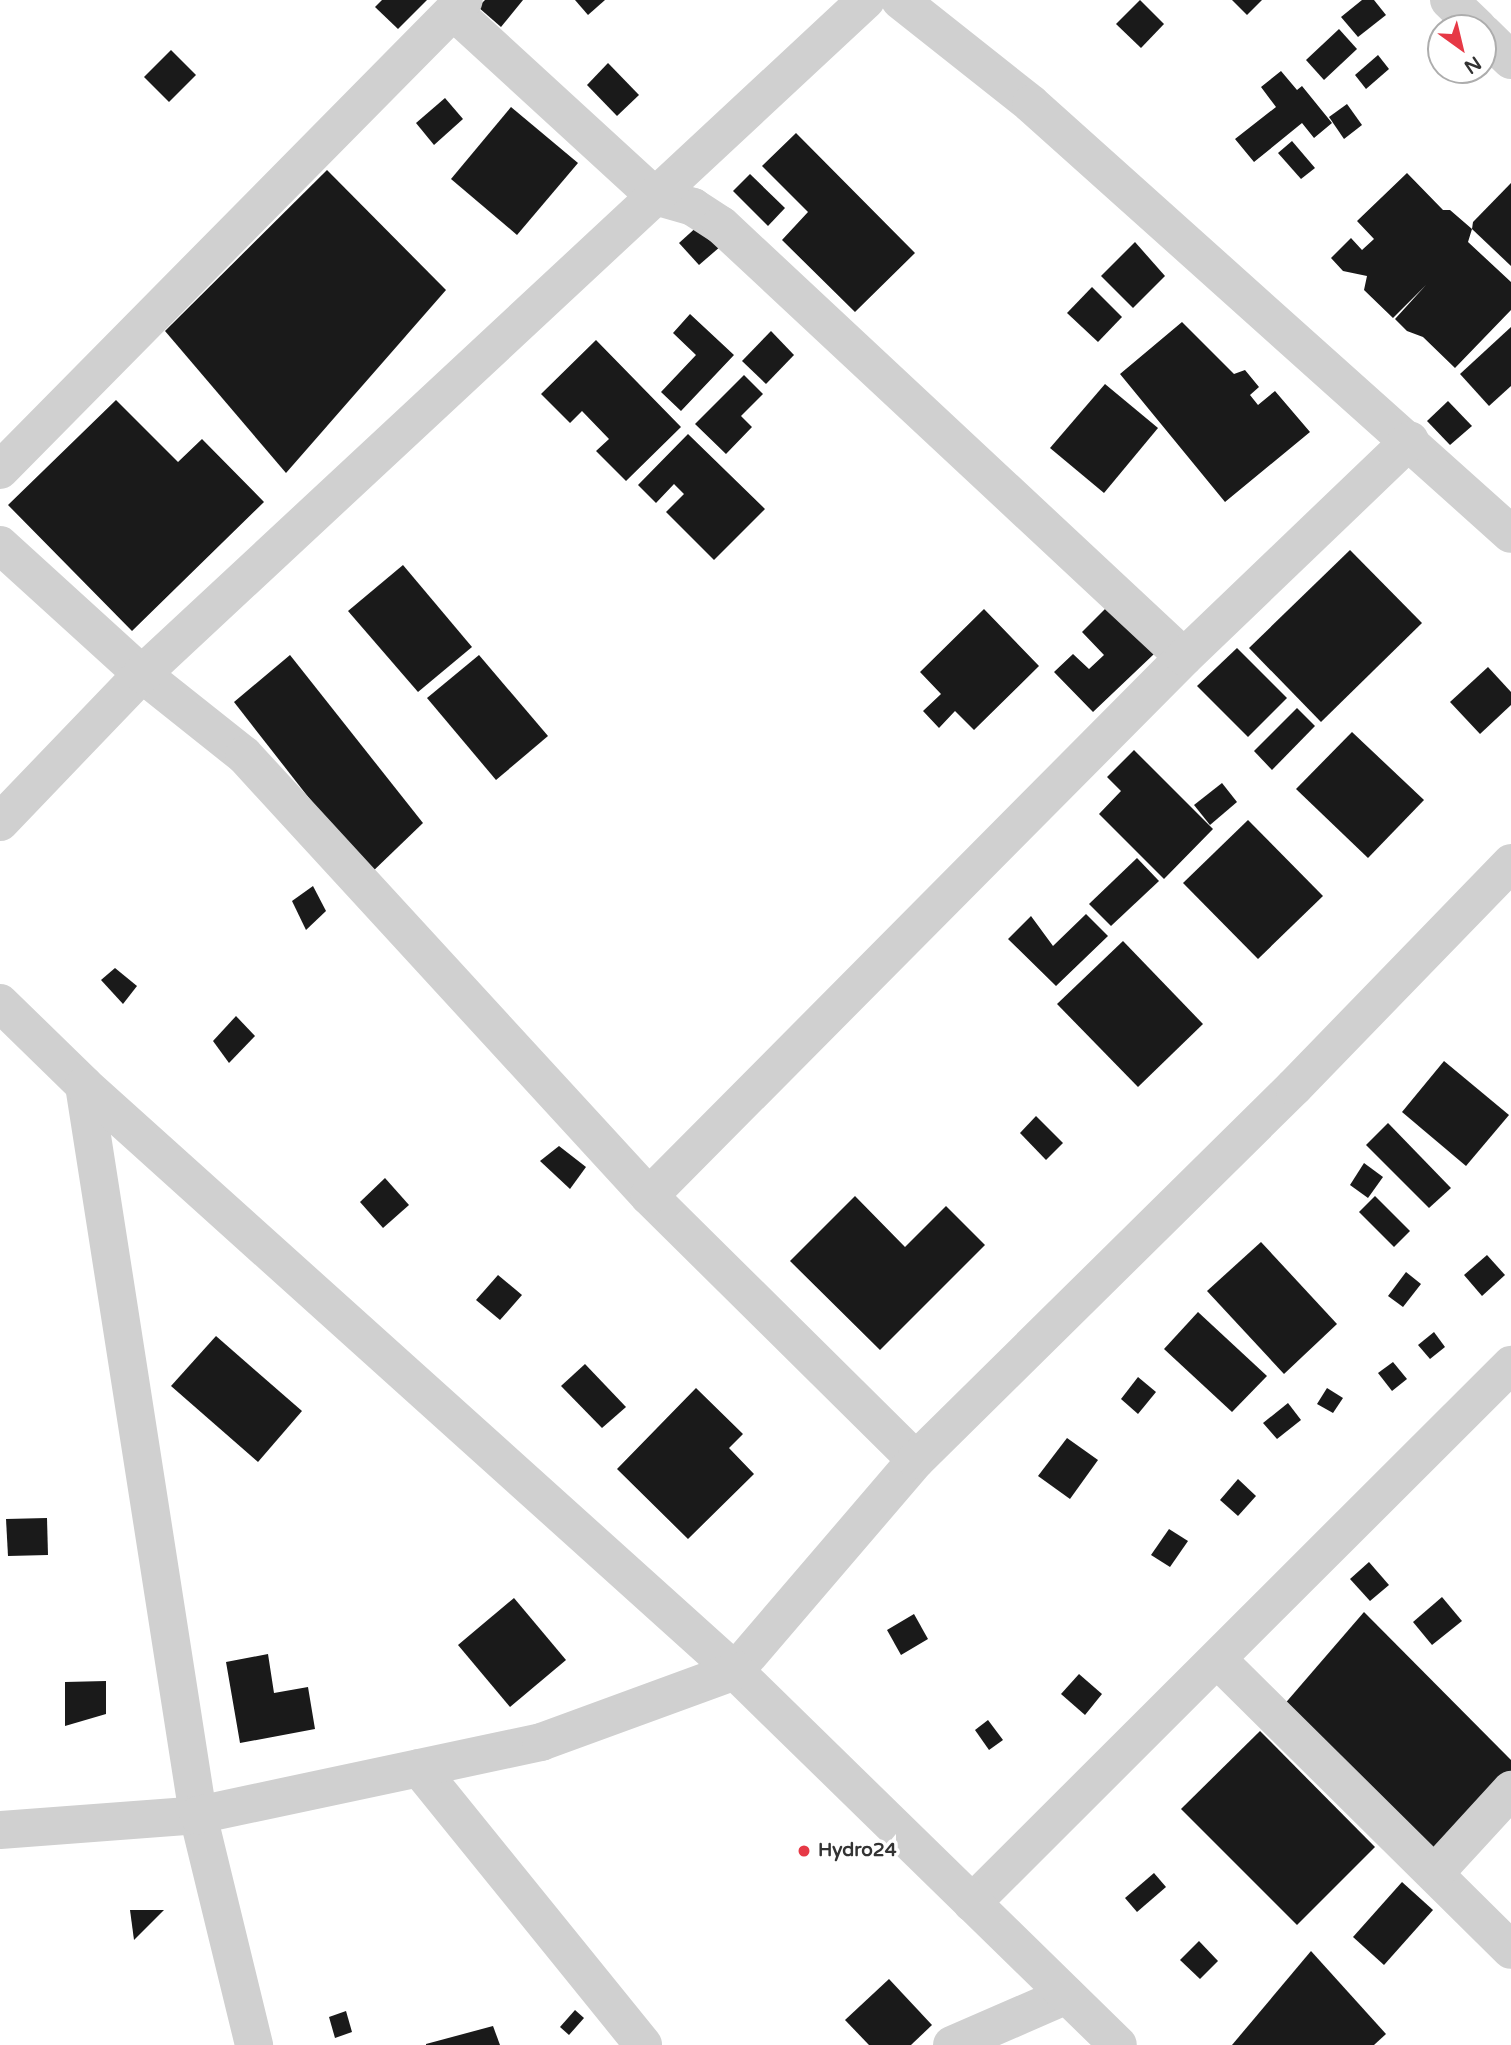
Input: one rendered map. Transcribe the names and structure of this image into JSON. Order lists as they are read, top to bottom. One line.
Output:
{"places":["Hydro24"],"north":"bottom right"}
